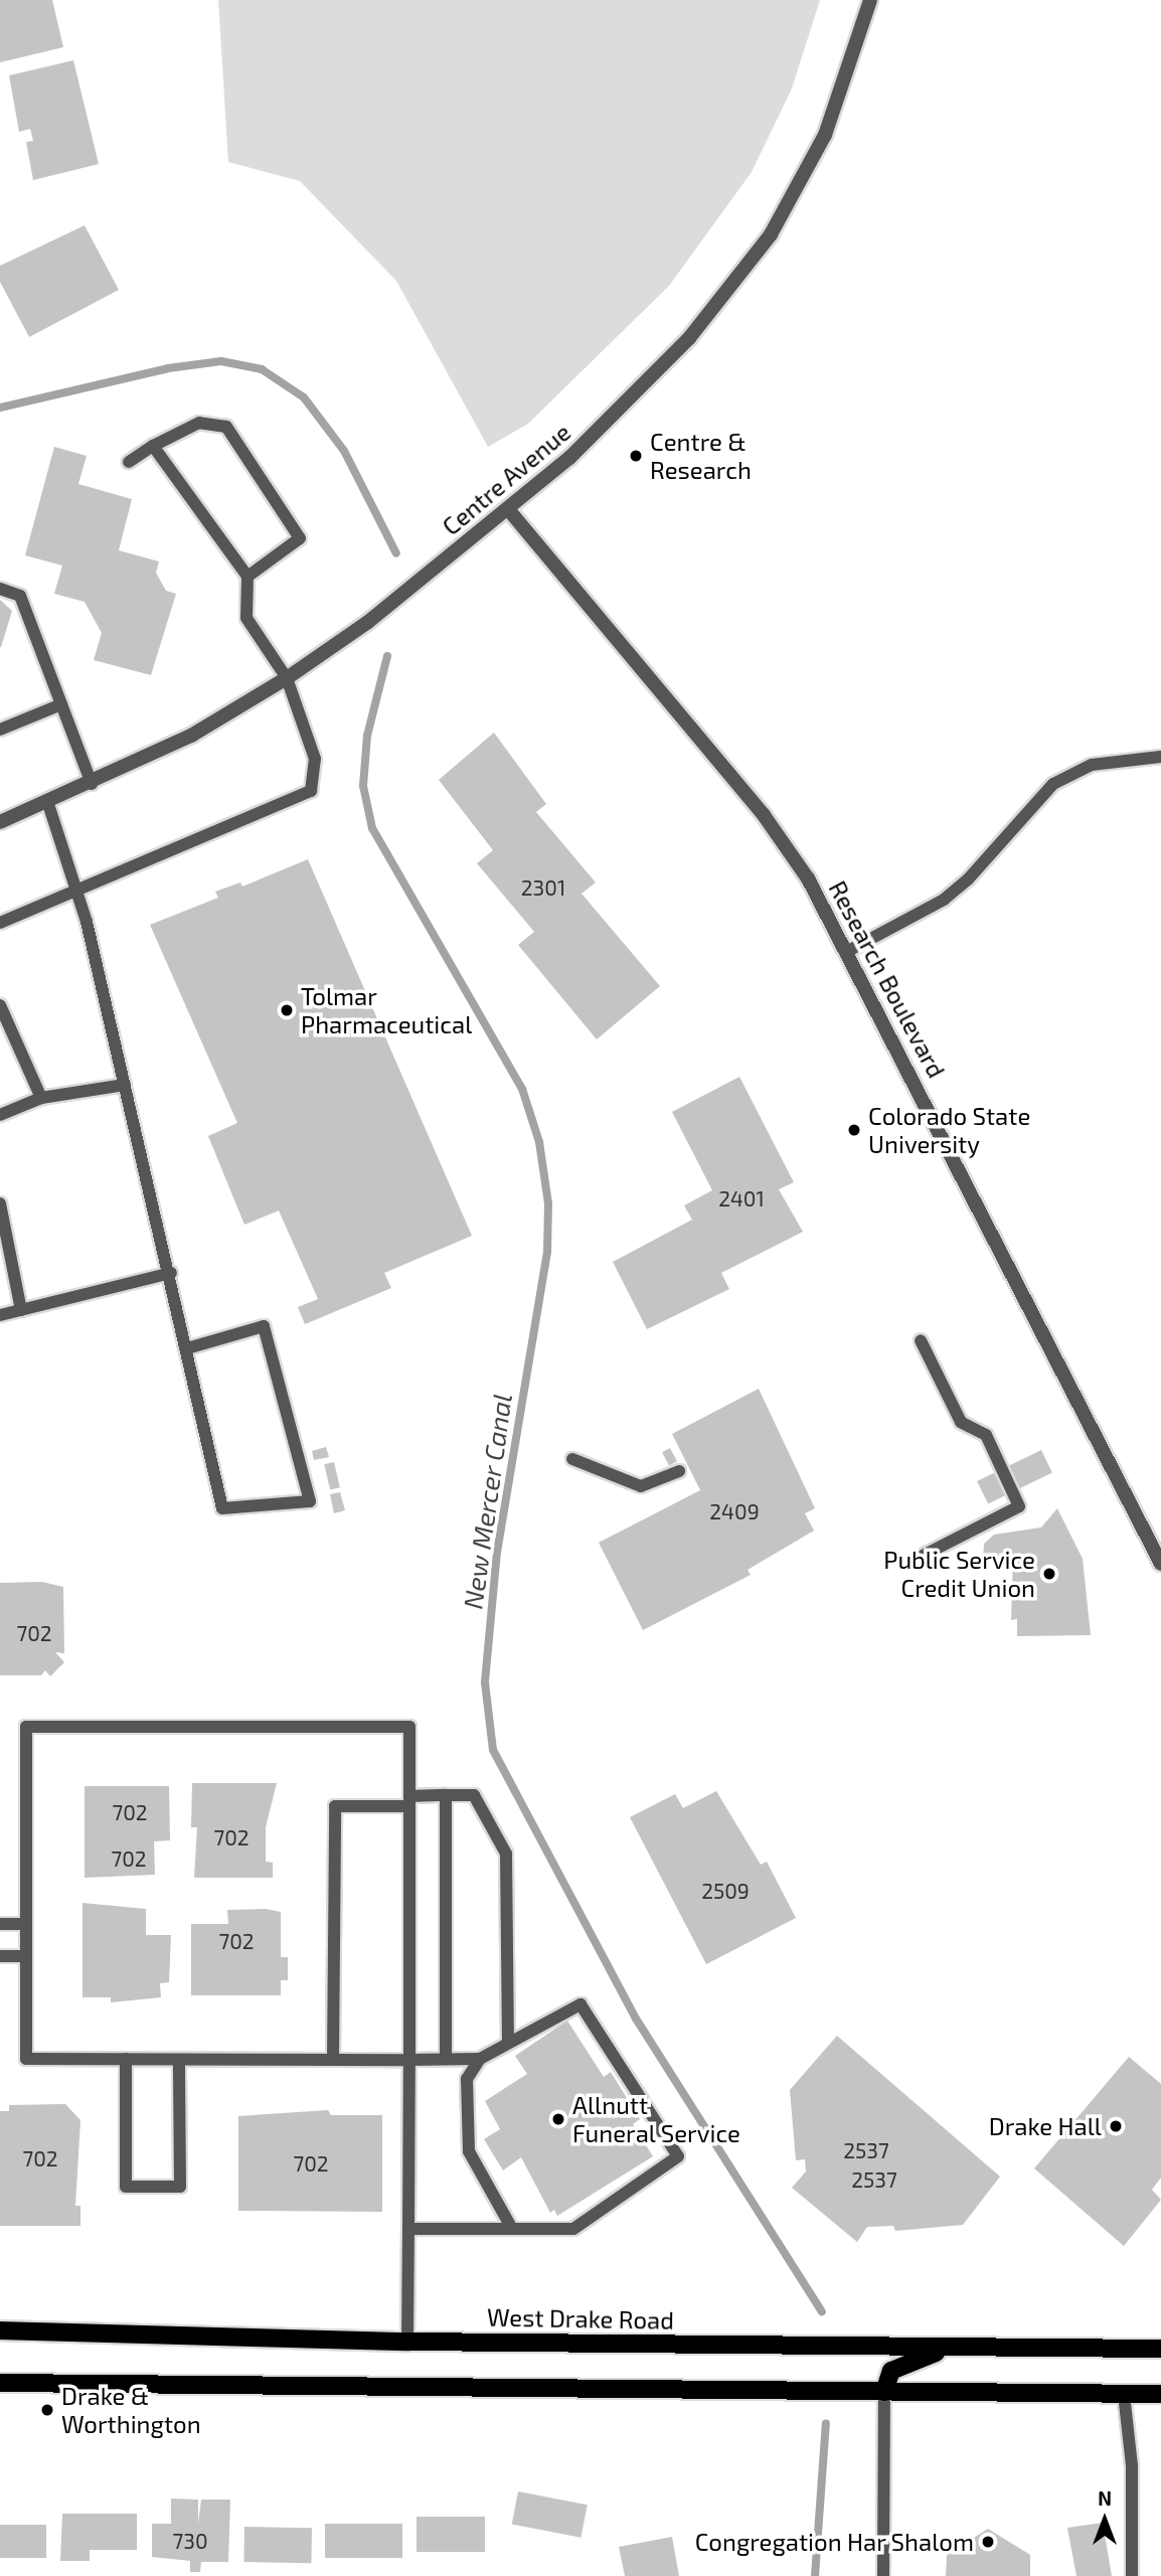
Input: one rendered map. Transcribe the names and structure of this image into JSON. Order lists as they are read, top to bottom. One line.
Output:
{"streets":{"main road":["West Drake Road"],"street":["Centre Avenue","Research Boulevard"]},"crossings":[["Centre Avenue","Research Boulevard"]],"water":["New Mercer Canal"],"places":["Centre & Research","Tolmar Pharmaceutical","Colorado State University","Public Service Credit Union","Allnutt Funeral Service","Drake Hall","Drake & Worthington","Congregation Har Shalom"],"house_numbers":["2301","2401","2409","702","702","702","702","2509","702","2537","702","702","2537","730"],"north":"top"}
